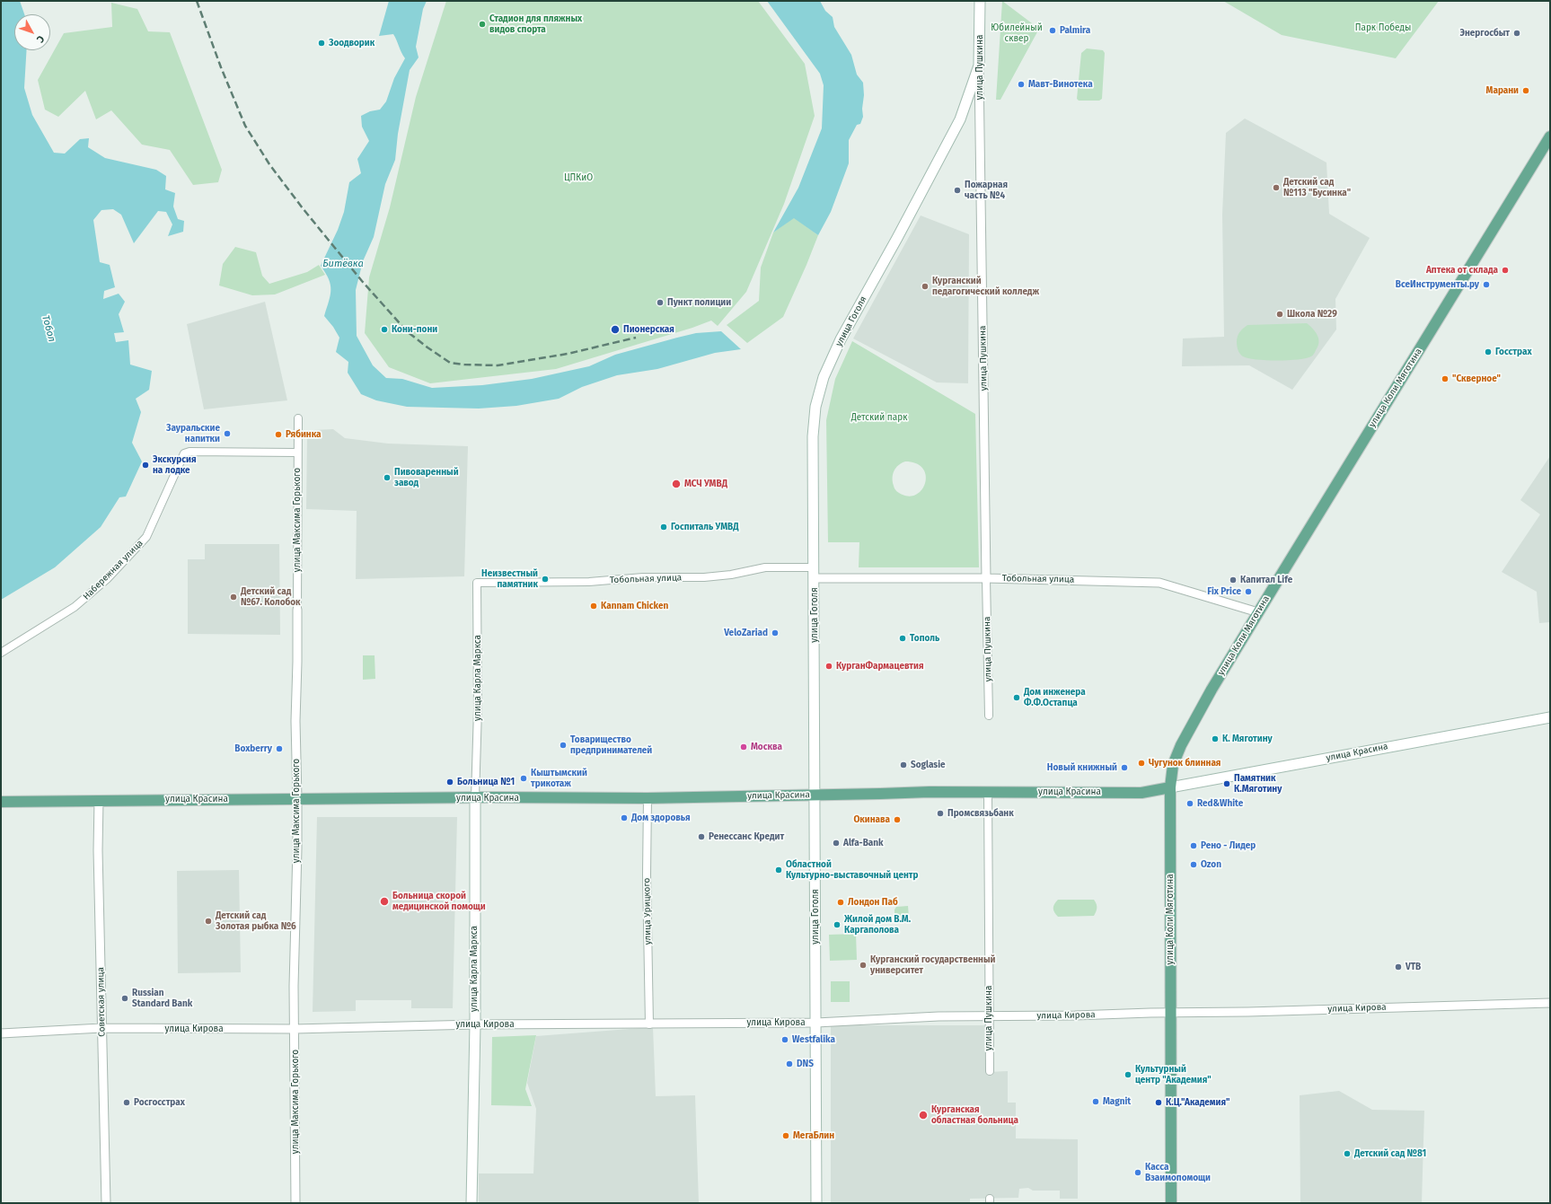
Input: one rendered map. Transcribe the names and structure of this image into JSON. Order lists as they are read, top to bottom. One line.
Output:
{"streets":{"main road":["улица Пушкина","улица Гоголя","улица Коли Мяготина","улица Карла Маркса","улица Красина"],"street":["улица Максима Горького","Набережная улица","Тобольная улица","улица Урицкого","Советская улица","улица Кирова"]},"crossings":[["улица Пушкина","улица Гоголя"],["улица Пушкина","Тобольная улица"],["улица Пушкина","улица Красина"],["улица Пушкина","улица Кирова"],["улица Гоголя","Тобольная улица"],["улица Гоголя","улица Красина"],["улица Гоголя","улица Кирова"],["улица Коли Мяготина","Тобольная улица"],["улица Коли Мяготина","улица Красина"],["улица Коли Мяготина","улица Кирова"],["улица Максима Горького","Набережная улица"],["улица Максима Горького","улица Красина"],["улица Максима Горького","улица Кирова"],["Тобольная улица","улица Карла Маркса"],["улица Карла Маркса","улица Красина"],["улица Карла Маркса","улица Кирова"],["улица Красина","улица Урицкого"],["улица Красина","Советская улица"],["улица Урицкого","улица Кирова"],["Советская улица","улица Кирова"]],"water":["Битёвка","Тобол"],"parks":["Юбилейный сквер","Парк Победы","ЦПКиО","Детский парк"],"places":["Стадион для пляжных видов спорта","Palmira","Энергосбыт","Зоодворик","Мавт-Винотека","Марани","Детский сад №113 \"Бусинка\"","Пожарная часть №4","Аптека от склада","ВсеИнструменты.ру","Курганский педагогический колледж","Пункт полиции","Школа №29","Кони-пони","Пионерская","Госстрах","\"Скверное\"","Зауральские напитки","Рябинка","Экскурсия на лодке","Пивоваренный завод","МСЧ УМВД","Госпиталь УМВД","Неизвестный памятник","Капитал Life","Fix Price","Детский сад №67. Колобок","Kannam Chicken","VeloZariad","Тополь","КурганФармацевтия","Дом инженера Ф.Ф.Остапца","К. Мяготину","Товарищество предпринимателей","Москва","Boxberry","Чугунок блинная","Soglasie","Новый книжный","Кыштымский трикотаж","Больница №1","Памятник К.Мяготину","Red&White","Промсвязьбанк","Дом здоровья","Окинава","Ренессанс Кредит","Alfa-Bank","Рено - Лидер","Ozon","Областной Культурно-выставочный центр","Больница скорой медицинской помощи","Лондон Паб","Детский сад Золотая рыбка №6","Жилой дом В.М. Каргаполова","Курганский государственный университет","VTB","Russian Standard Bank","Westfalika","DNS","Культурный центр \"Академия\"","Magnit","Росгосстрах","К.Ц.\"Академия\"","Курганская областная больница","МегаБлин","Детский сад №81","Касса Взаимопомощи"],"north":"bottom right"}
